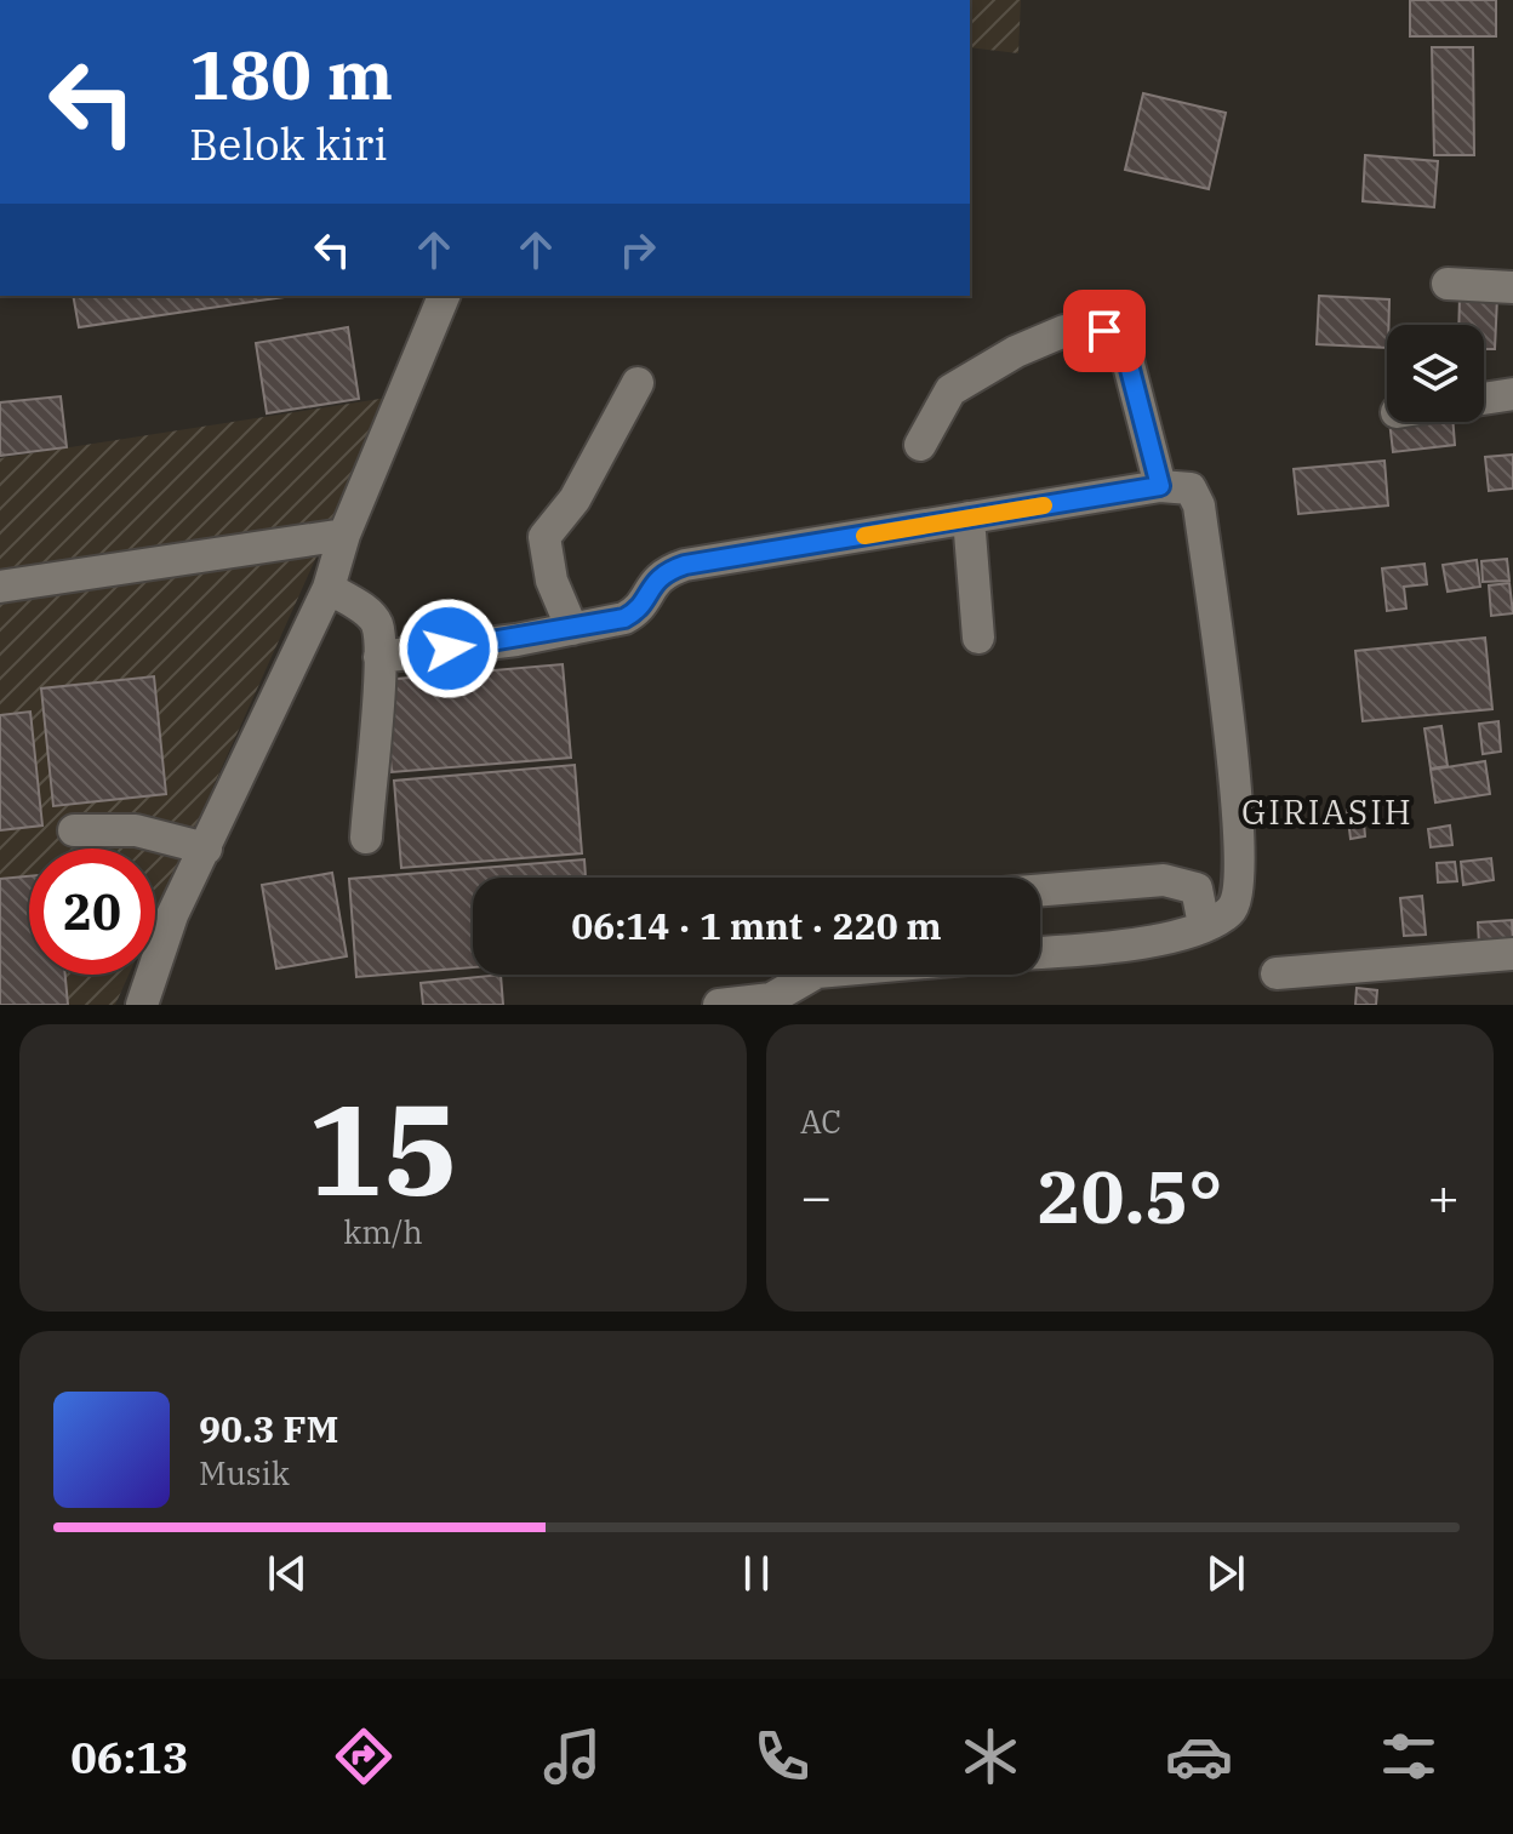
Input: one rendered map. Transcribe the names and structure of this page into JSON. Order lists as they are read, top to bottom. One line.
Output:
{"districts":["GIRIASIH"],"page":{"turn":["180 m","Belok kiri"],"limit":"20","trip":"06:14 · 1 mnt · 220 m","tile":[["15","km/h"],"AC"],"heat":["−","20.5°","+"],"song":["90.3 FM","Musik"],"tabs":"06:13"}}
